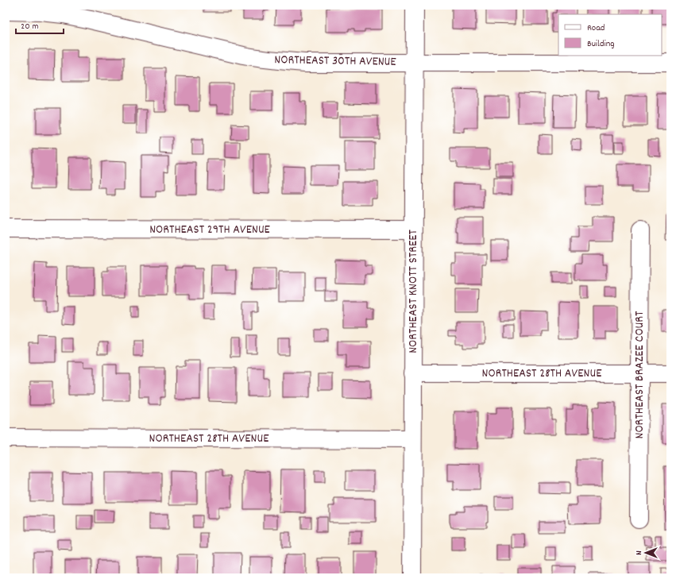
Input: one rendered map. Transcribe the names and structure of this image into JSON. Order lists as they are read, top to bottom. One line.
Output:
{"streets":{"street":["NORTHEAST 30TH AVENUE","NORTHEAST 29TH AVENUE","NORTHEAST KNOTT STREET","NORTHEAST 28TH AVENUE","NORTHEAST BRAZEE COURT"]},"crossings":[["NORTHEAST 30TH AVENUE","NORTHEAST KNOTT STREET"],["NORTHEAST 29TH AVENUE","NORTHEAST KNOTT STREET"],["NORTHEAST KNOTT STREET","NORTHEAST 28TH AVENUE"],["NORTHEAST 28TH AVENUE","NORTHEAST BRAZEE COURT"]],"legend":["Road","Building"],"scale_bar":"20 m","north":"left"}
